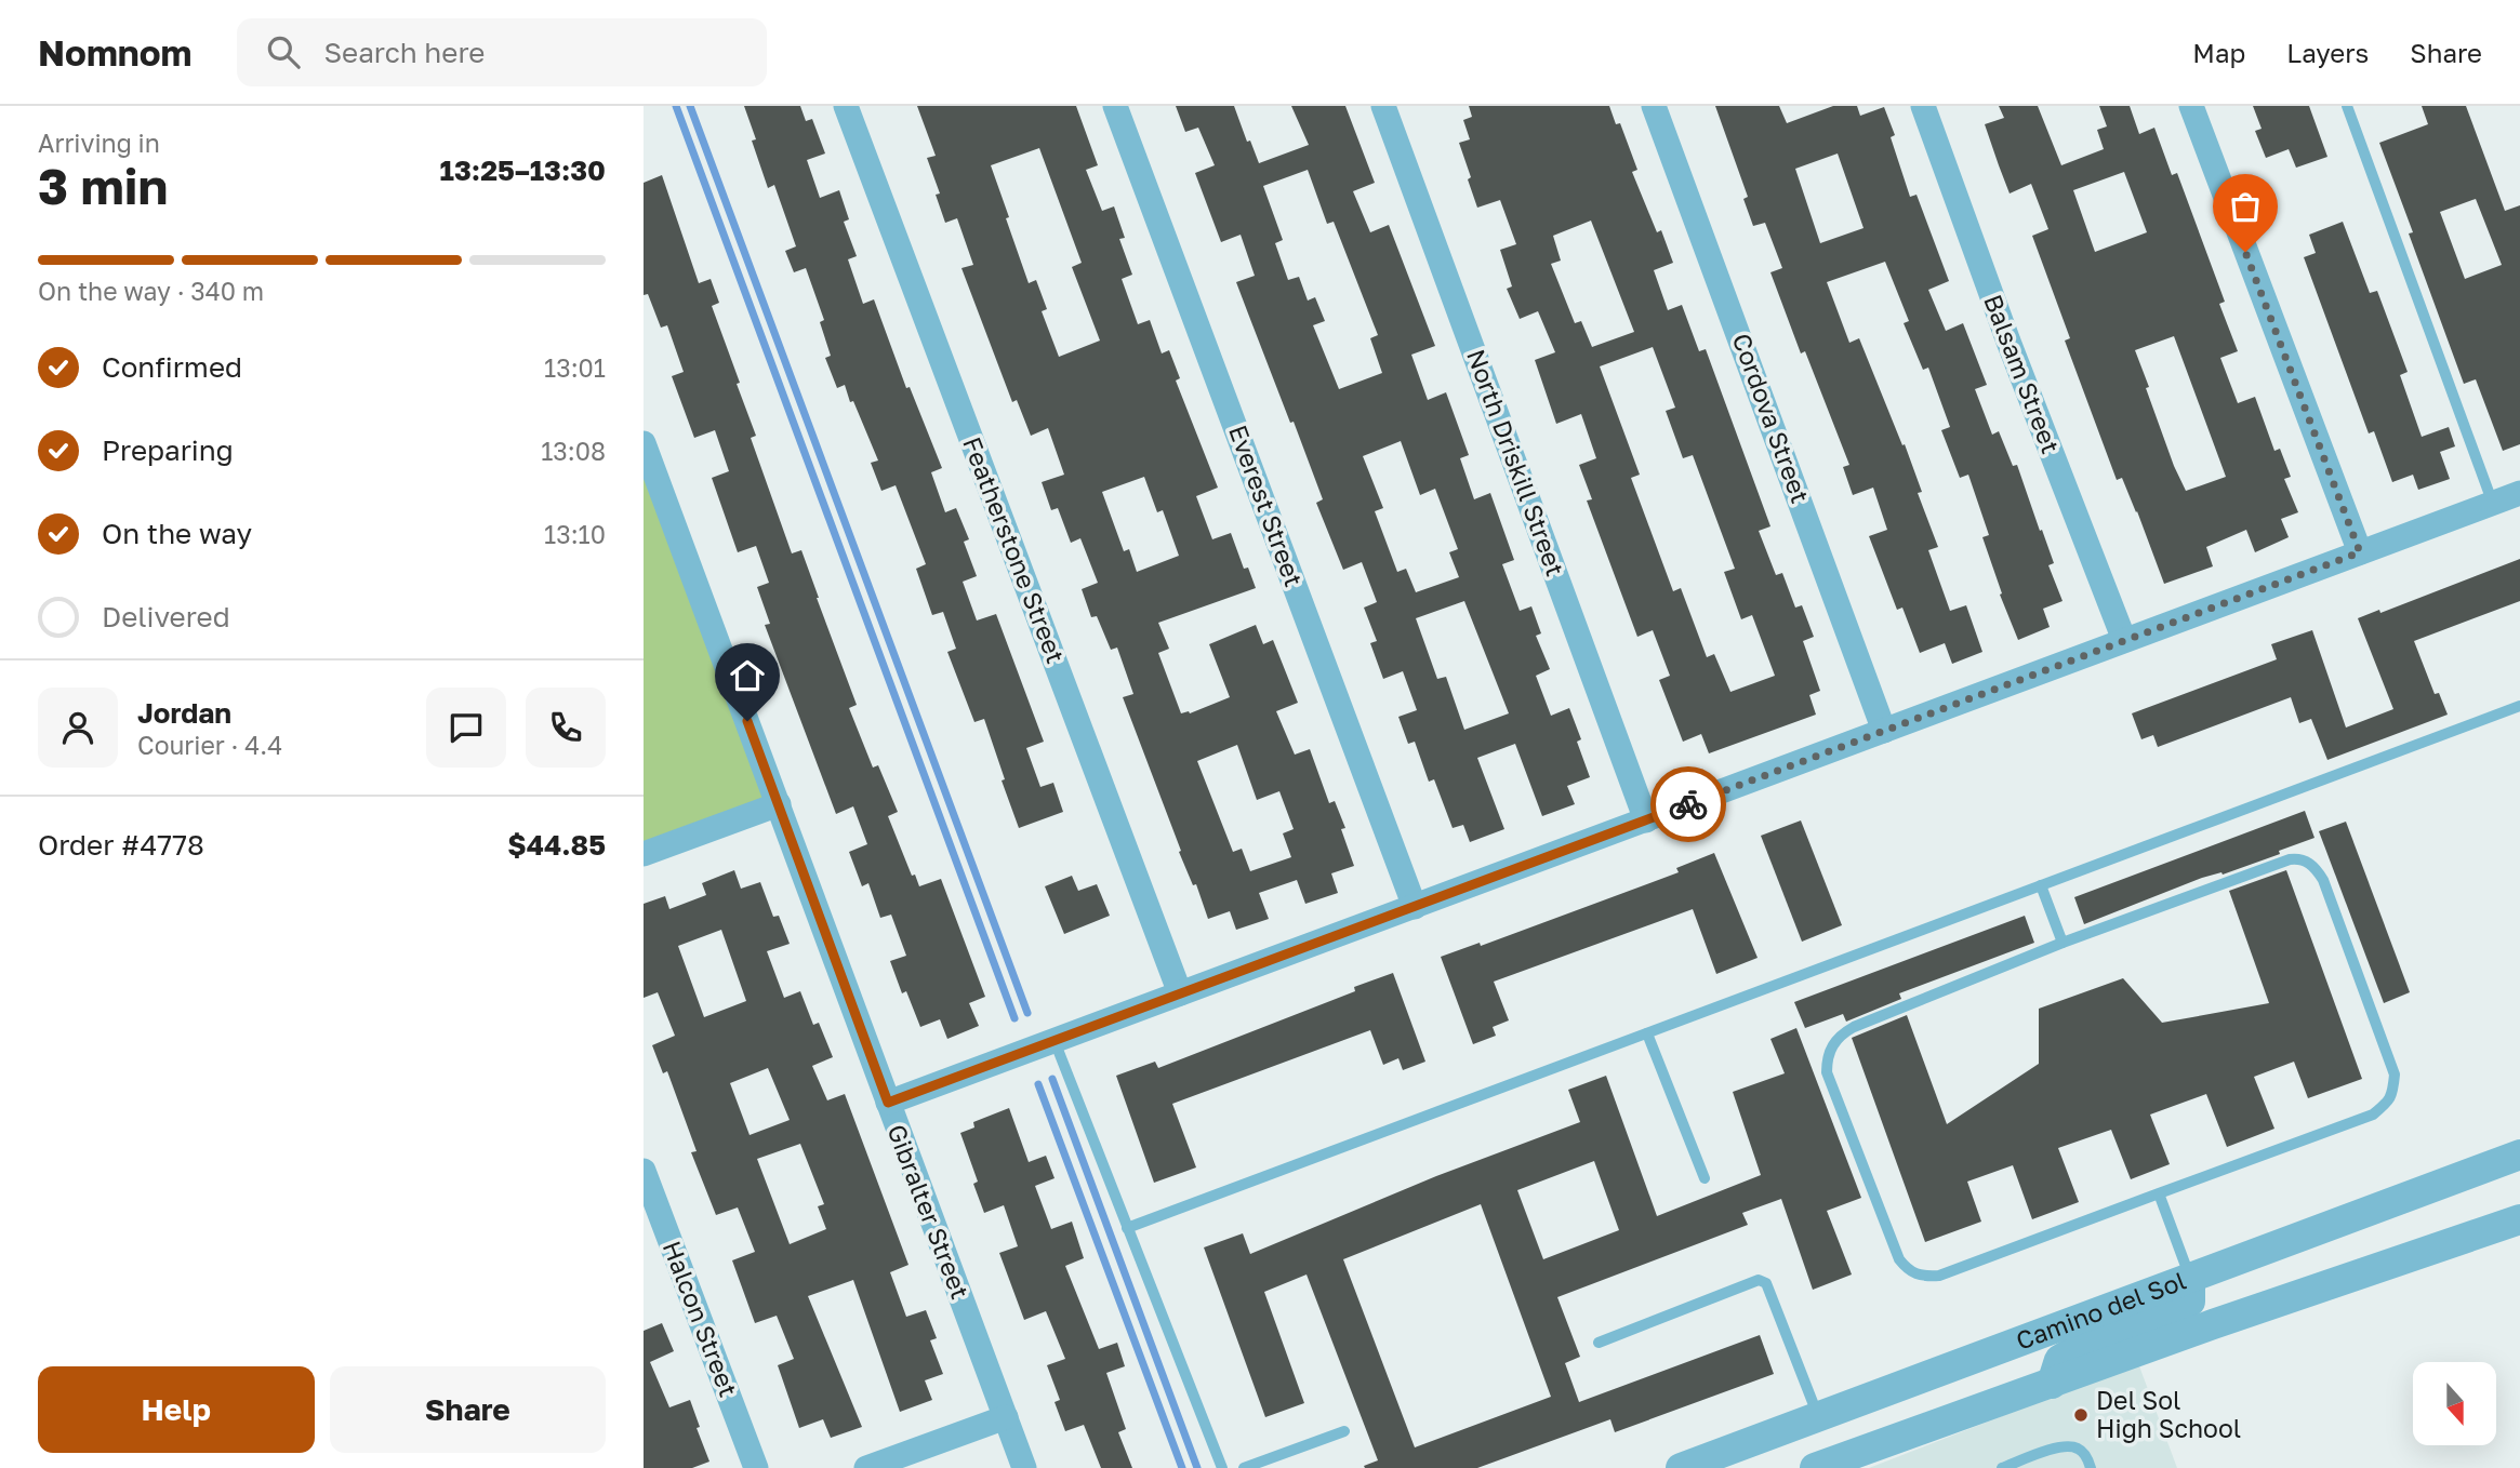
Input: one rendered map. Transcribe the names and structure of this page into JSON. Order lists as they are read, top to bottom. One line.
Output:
{"streets":{"street":["Balsam Street","Cordova Street","North Driskill Street","Everest Street","Featherstone Street","Gibralter Street","Camino del Sol","Halcon Street"]},"places":["Del Sol High School"],"north":"bottom","page":{"header":"Nomnom","search":"Search here","nav":["Map","Layers","Share"],"heading":["3 min","Arriving in","13:25–13:30"],"panel":["Jordan","Courier · 4.4","Order #4778","$44.85"],"bar":"On the way · 340 m","list":[["Confirmed","13:01"],["Preparing","13:08"],["On the way","13:10"],"Delivered"],"buttons":["Help","Share"]}}
